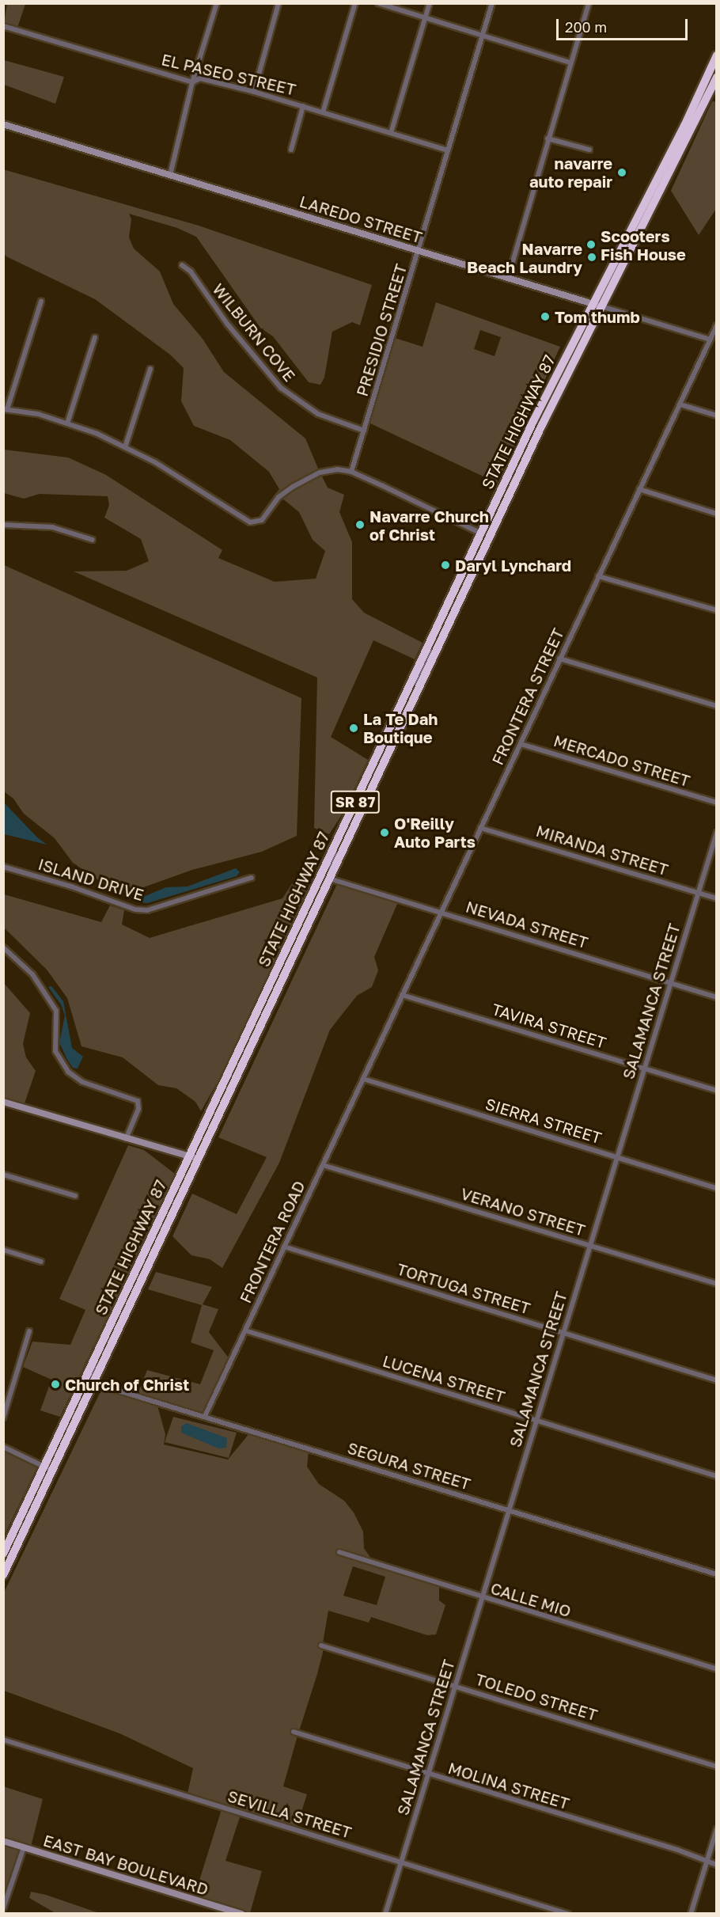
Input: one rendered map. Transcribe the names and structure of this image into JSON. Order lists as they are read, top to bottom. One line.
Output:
{"streets":{"highway":["STATE HIGHWAY 87","SR 87"],"street":["EL PASEO STREET","LAREDO STREET","PRESIDIO STREET","WILBURN COVE","FRONTERA STREET","MERCADO STREET","MIRANDA STREET","ISLAND DRIVE","NEVADA STREET","SALAMANCA STREET","TAVIRA STREET","SIERRA STREET","VERANO STREET","FRONTERA ROAD","TORTUGA STREET","LUCENA STREET","SEGURA STREET","CALLE MIO","TOLEDO STREET","MOLINA STREET","SEVILLA STREET","EAST BAY BOULEVARD"]},"crossings":[["EL PASEO STREET","PRESIDIO STREET"],["LAREDO STREET","PRESIDIO STREET"],["LAREDO STREET","STATE HIGHWAY 87"],["LAREDO STREET","FRONTERA STREET"],["LAREDO STREET","SR 87"],["PRESIDIO STREET","WILBURN COVE"],["STATE HIGHWAY 87","SR 87"],["FRONTERA STREET","MERCADO STREET"],["FRONTERA STREET","MIRANDA STREET"],["FRONTERA STREET","NEVADA STREET"],["FRONTERA STREET","TAVIRA STREET"],["FRONTERA STREET","SIERRA STREET"],["FRONTERA STREET","FRONTERA ROAD"],["SR 87","NEVADA STREET"],["SR 87","SEGURA STREET"],["MIRANDA STREET","SALAMANCA STREET"],["NEVADA STREET","SALAMANCA STREET"],["SALAMANCA STREET","TAVIRA STREET"],["SALAMANCA STREET","SIERRA STREET"],["SALAMANCA STREET","VERANO STREET"],["SALAMANCA STREET","TORTUGA STREET"],["SALAMANCA STREET","LUCENA STREET"],["SALAMANCA STREET","SEGURA STREET"],["SALAMANCA STREET","CALLE MIO"],["SALAMANCA STREET","TOLEDO STREET"],["SALAMANCA STREET","MOLINA STREET"],["SALAMANCA STREET","SEVILLA STREET"],["SIERRA STREET","FRONTERA ROAD"],["VERANO STREET","FRONTERA ROAD"],["FRONTERA ROAD","TORTUGA STREET"],["FRONTERA ROAD","LUCENA STREET"],["FRONTERA ROAD","SEGURA STREET"]],"places":["navarre auto repair","Scooters Fish House","Navarre Beach Laundry","Tom thumb","Navarre Church of Christ","Daryl Lynchard","La Te Dah Boutique","O'Reilly Auto Parts","Church of Christ"],"scale_bar":"200 m"}
